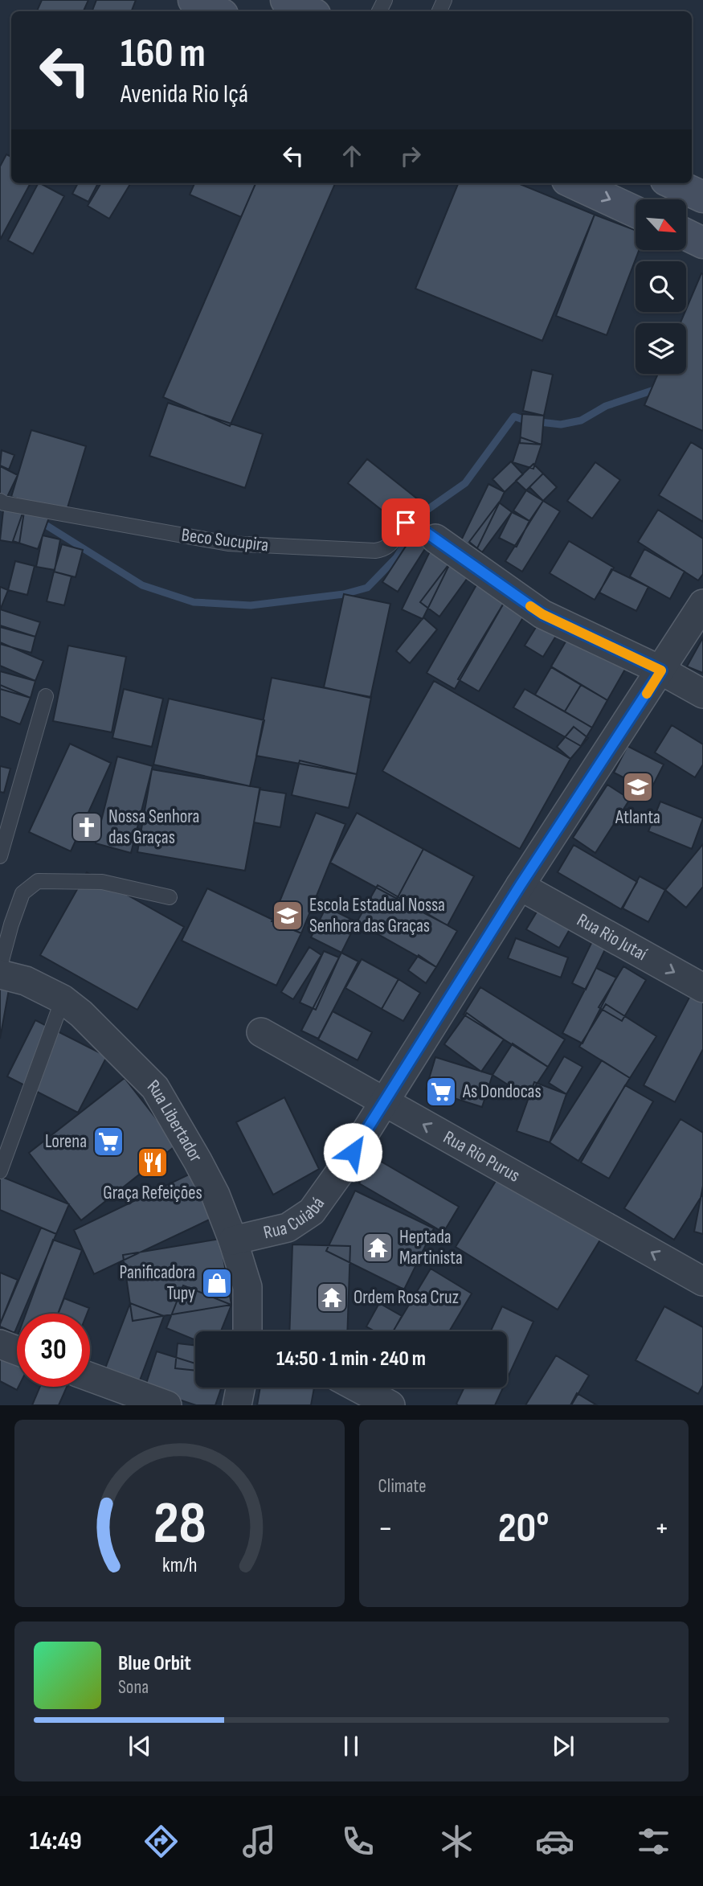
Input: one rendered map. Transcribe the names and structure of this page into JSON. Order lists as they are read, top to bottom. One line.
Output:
{"streets":{"street":["Rua Rio Jutaí","Rua Libertador","Rua Rio Purus","Rua Cuiabá"],"lane":["Beco Sucupira"]},"crossings":[["Rua Rio Jutaí","Rua Cuiabá"],["Rua Libertador","Rua Cuiabá"],["Rua Rio Purus","Rua Cuiabá"]],"one_way":["Rua Rio Jutaí","Rua Rio Purus"],"places":{"school or university":["Atlanta","Escola Estadual Nossa Senhora das Graças"],"church":["Nossa Senhora das Graças"],"supermarket":["As Dondocas","Lorena"],"restaurant":["Graça Refeições"],"temple":["Heptada Martinista","Ordem Rosa Cruz"],"shop":["Panificadora Tupy"]},"north":"bottom right","page":{"turn":["160 m","Avenida Rio Içá"],"limit":"30","trip":"14:50 · 1 min · 240 m","tile":"Climate","heat":["−","20°","+"],"song":["Blue Orbit","Sona"],"tabs":"14:49","gauge":["28","km/h"]}}
